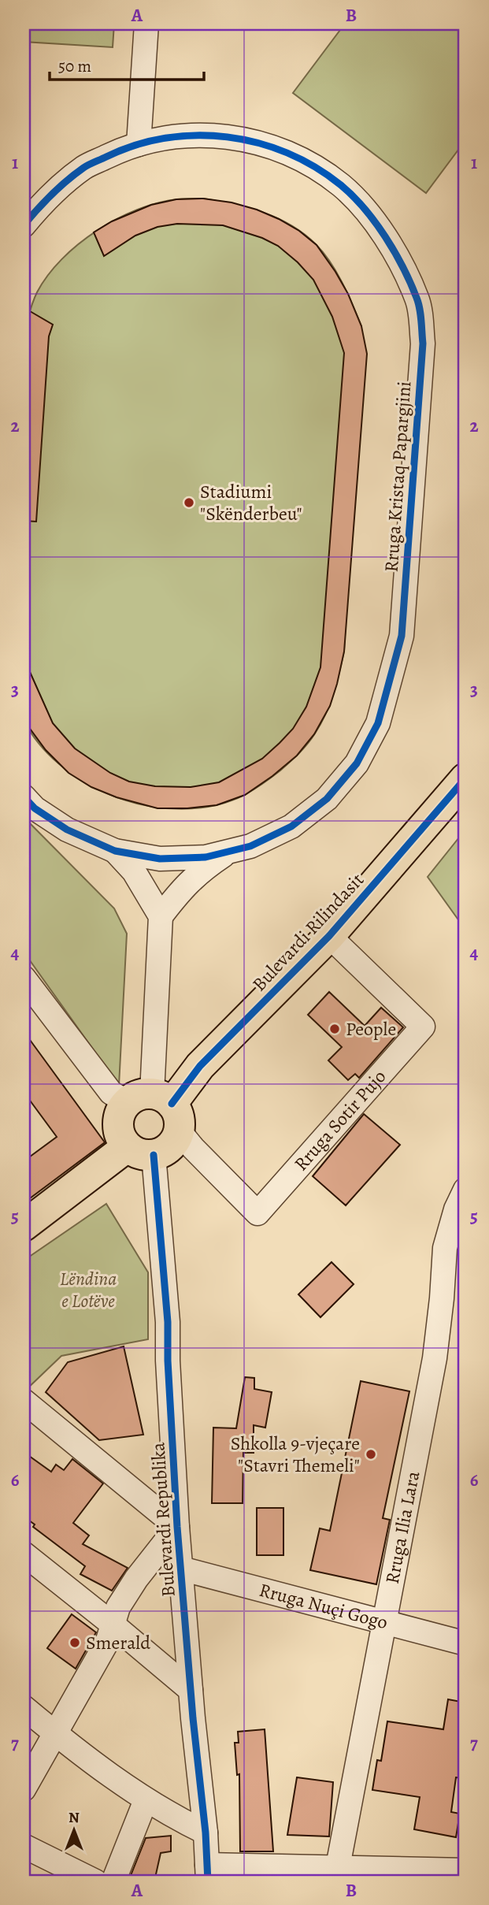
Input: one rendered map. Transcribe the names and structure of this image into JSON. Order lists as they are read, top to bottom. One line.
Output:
{"streets":{"main road":["Bulevardi Rilindasit"],"street":["Rruga Kristaq Papargjini","Rruga Sotir Pujo","Bulevardi Republika","Rruga Ilia Lara","Rruga Nuçi Gogo"]},"crossings":[["Bulevardi Rilindasit","Rruga Sotir Pujo"],["Bulevardi Rilindasit","Bulevardi Republika"],["Rruga Sotir Pujo","Bulevardi Republika"],["Bulevardi Republika","Rruga Nuçi Gogo"],["Rruga Ilia Lara","Rruga Nuçi Gogo"]],"parks":["Lëndina e Lotëve"],"places":["Stadiumi \"Skënderbeu\"","People","Shkolla 9-vjeçare \"Stavri Themeli\"","Smerald"],"scale_bar":"50 m","north":"top","grid":{"columns":["A","B"],"rows":["1","2","3","4","5","6","7"]}}
